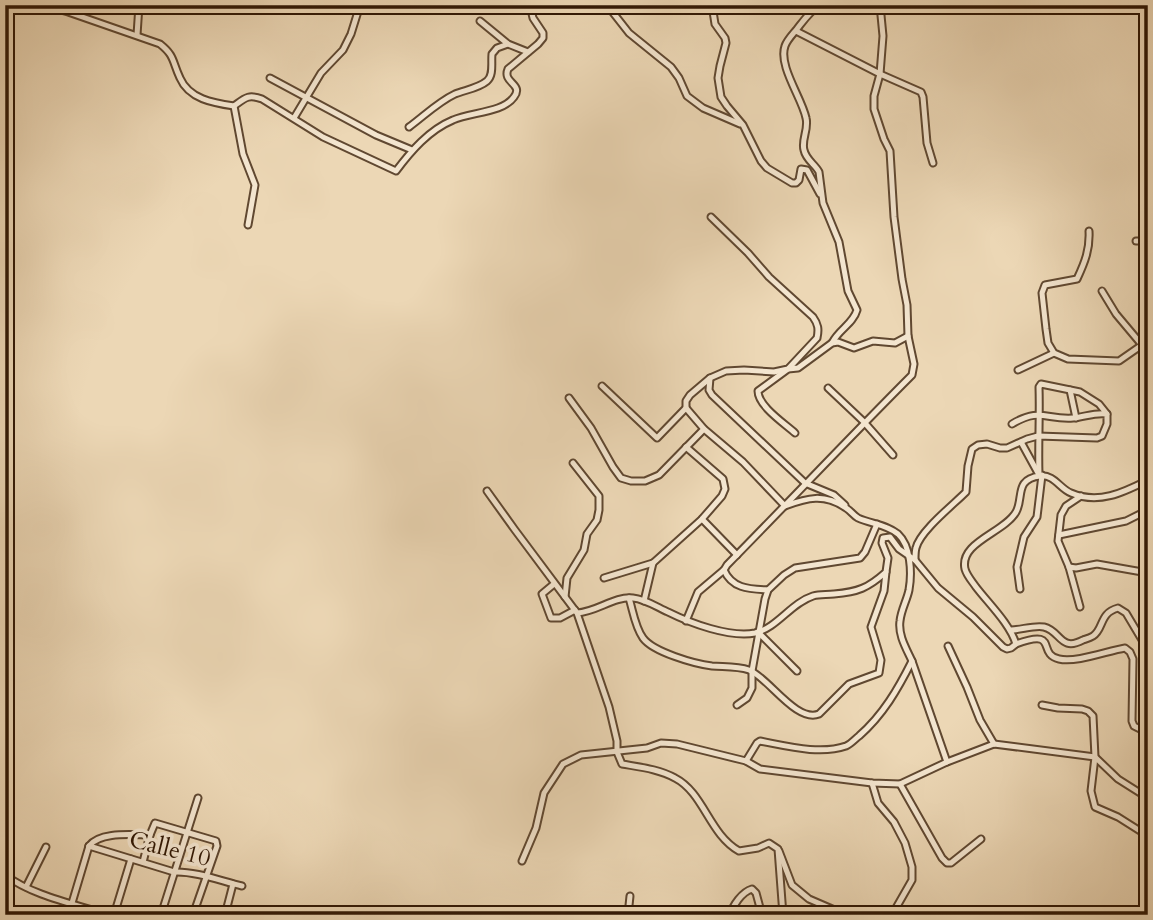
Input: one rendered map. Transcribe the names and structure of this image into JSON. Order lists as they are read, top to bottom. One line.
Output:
{"streets":{"street":["Calle 10"]}}
